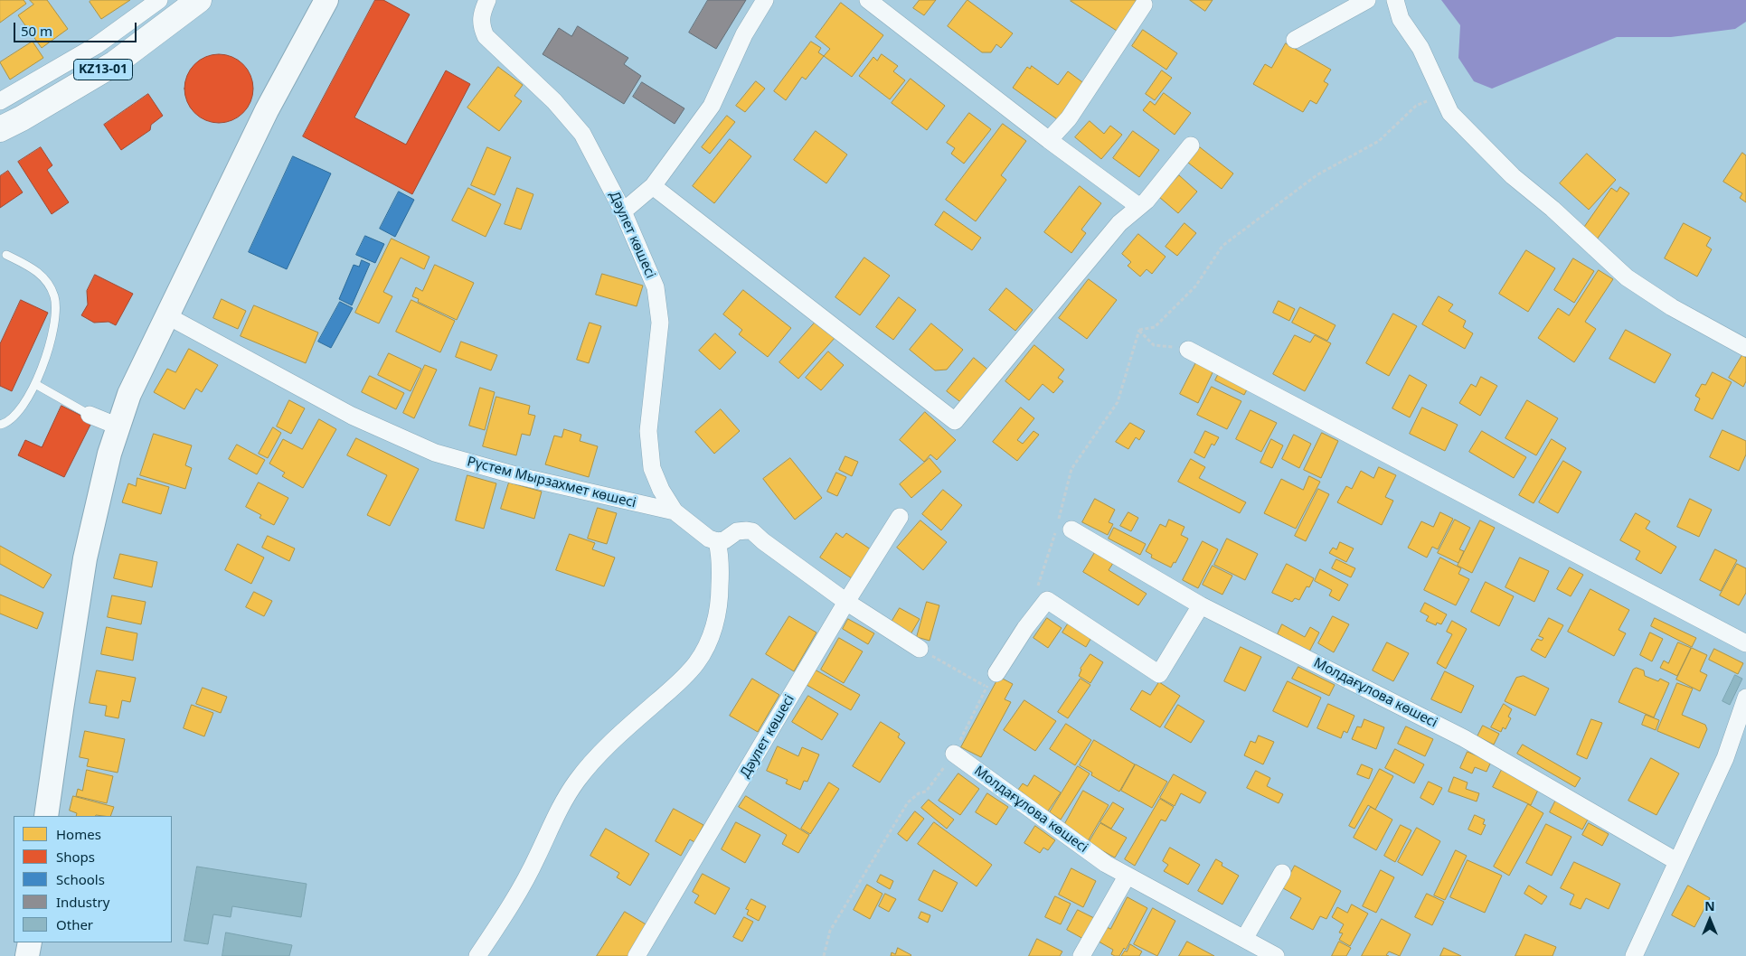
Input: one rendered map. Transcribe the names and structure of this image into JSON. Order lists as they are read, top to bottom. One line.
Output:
{"streets":{"highway":["KZ13-01"],"street":["Дәулет көшесі","Рүстем Мырзахмет көшесі","Молдағұлова көшесі"]},"crossings":[["Дәулет көшесі","Рүстем Мырзахмет көшесі"]],"legend":["Homes","Shops","Schools","Industry","Other"],"scale_bar":"50 m","north":"top"}
